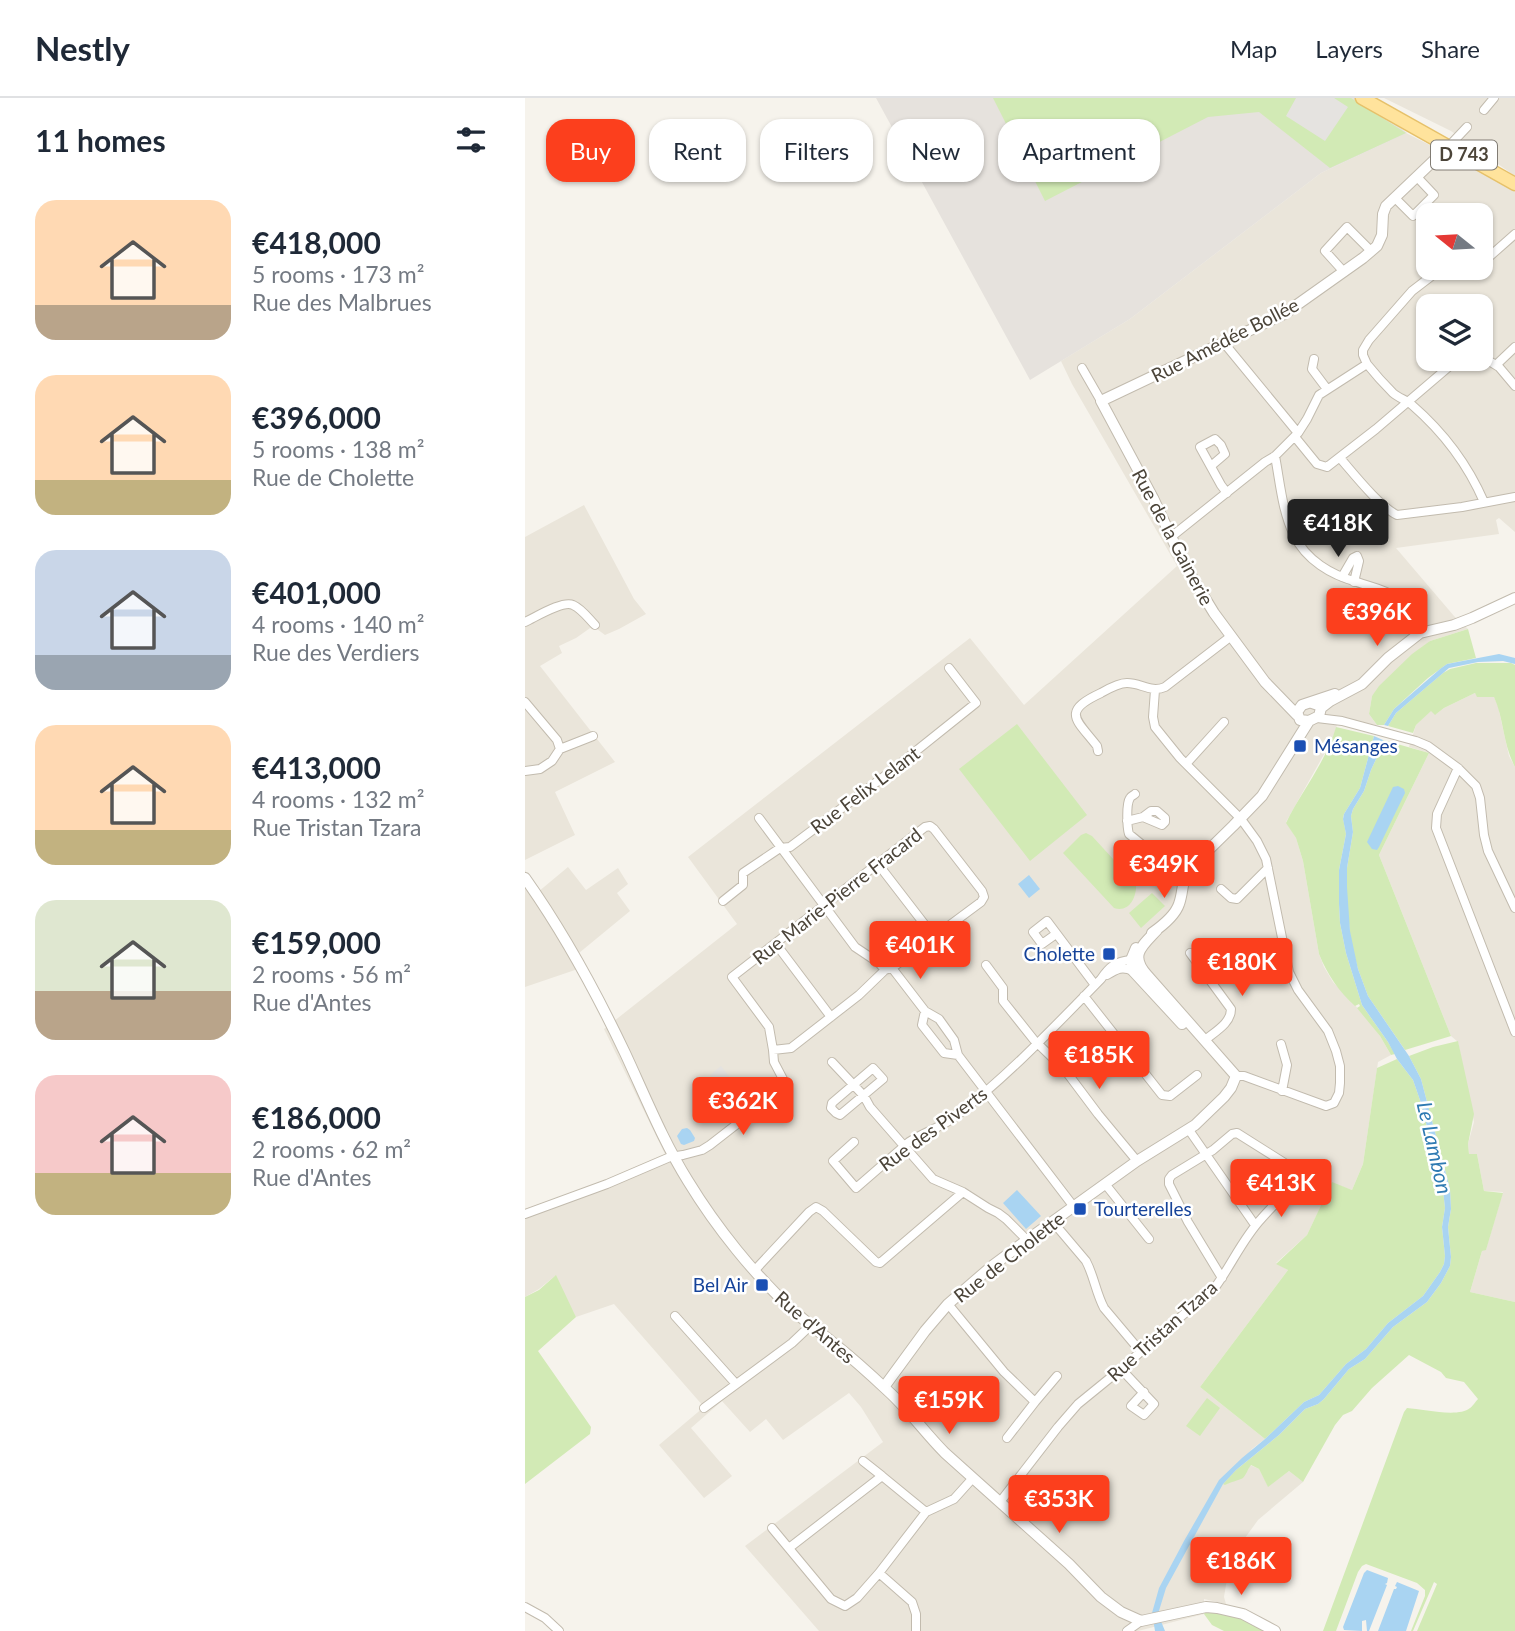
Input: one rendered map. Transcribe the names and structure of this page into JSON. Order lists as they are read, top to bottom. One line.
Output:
{"streets":{"main road":["D 743"],"street":["Rue Amédée Bollée","Rue de la Gainerie","Rue Felix Lelant","Rue Marie-Pierre Fracard","Rue des Piverts","Rue de Cholette","Rue d'Antes","Rue Tristan Tzara"]},"crossings":[["Rue Amédée Bollée","Rue de la Gainerie"],["Rue Marie-Pierre Fracard","Rue d'Antes"],["Rue de Cholette","Rue d'Antes"],["Rue d'Antes","Rue Tristan Tzara"]],"water":["Le Lambon"],"places":{"transit":["Mésanges","Cholette","Tourterelles","Bel Air"]},"north":"left","page":{"header":"Nestly","nav":["Map","Layers","Share"],"heading":"11 homes","chip":["Buy","Rent","Filters","New","Apartment"],"list":[{"name":"€418,000","note":"5 rooms · 173 m² · Rue des Malbrues"},{"name":"€396,000","note":"5 rooms · 138 m² · Rue de Cholette"},{"name":"€401,000","note":"4 rooms · 140 m² · Rue des Verdiers"},{"name":"€413,000","note":"4 rooms · 132 m² · Rue Tristan Tzara"},{"name":"€159,000","note":"2 rooms · 56 m² · Rue d'Antes"},{"name":"€186,000","note":"2 rooms · 62 m² · Rue d'Antes"}],"price":["€418K","€396K","€349K","€401K","€180K","€185K","€362K","€413K","€159K","€353K","€186K"]}}
